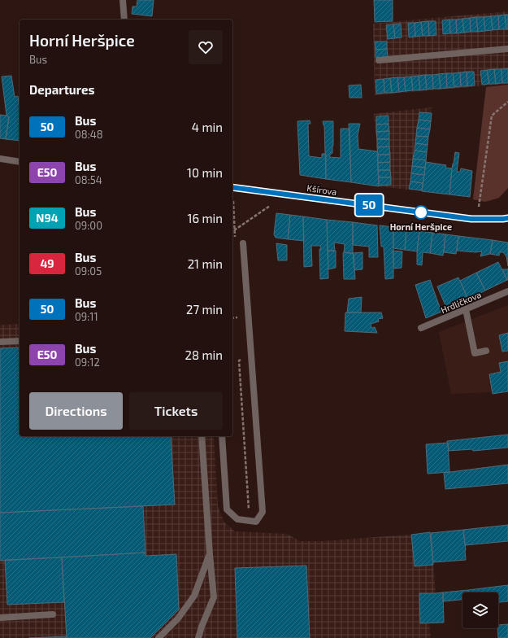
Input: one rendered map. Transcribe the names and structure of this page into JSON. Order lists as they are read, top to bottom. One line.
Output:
{"streets":{"street":["Kšírova","Hrdličkova"]},"places":["Horní Heršpice"],"lines":["bus line 50"],"page":{"on_map":"50","heading":[["Horní Heršpice","Bus"],"Departures"],"list":[{"mark":"50","name":"Bus","note":"08:48","value":"4 min"},{"mark":"E50","name":"Bus","note":"08:54","value":"10 min"},{"mark":"N94","name":"Bus","note":"09:00","value":"16 min"},{"mark":"49","name":"Bus","note":"09:05","value":"21 min"},{"mark":"50","name":"Bus","note":"09:11","value":"27 min"},{"mark":"E50","name":"Bus","note":"09:12","value":"28 min"}],"buttons":["Directions","Tickets"]}}
